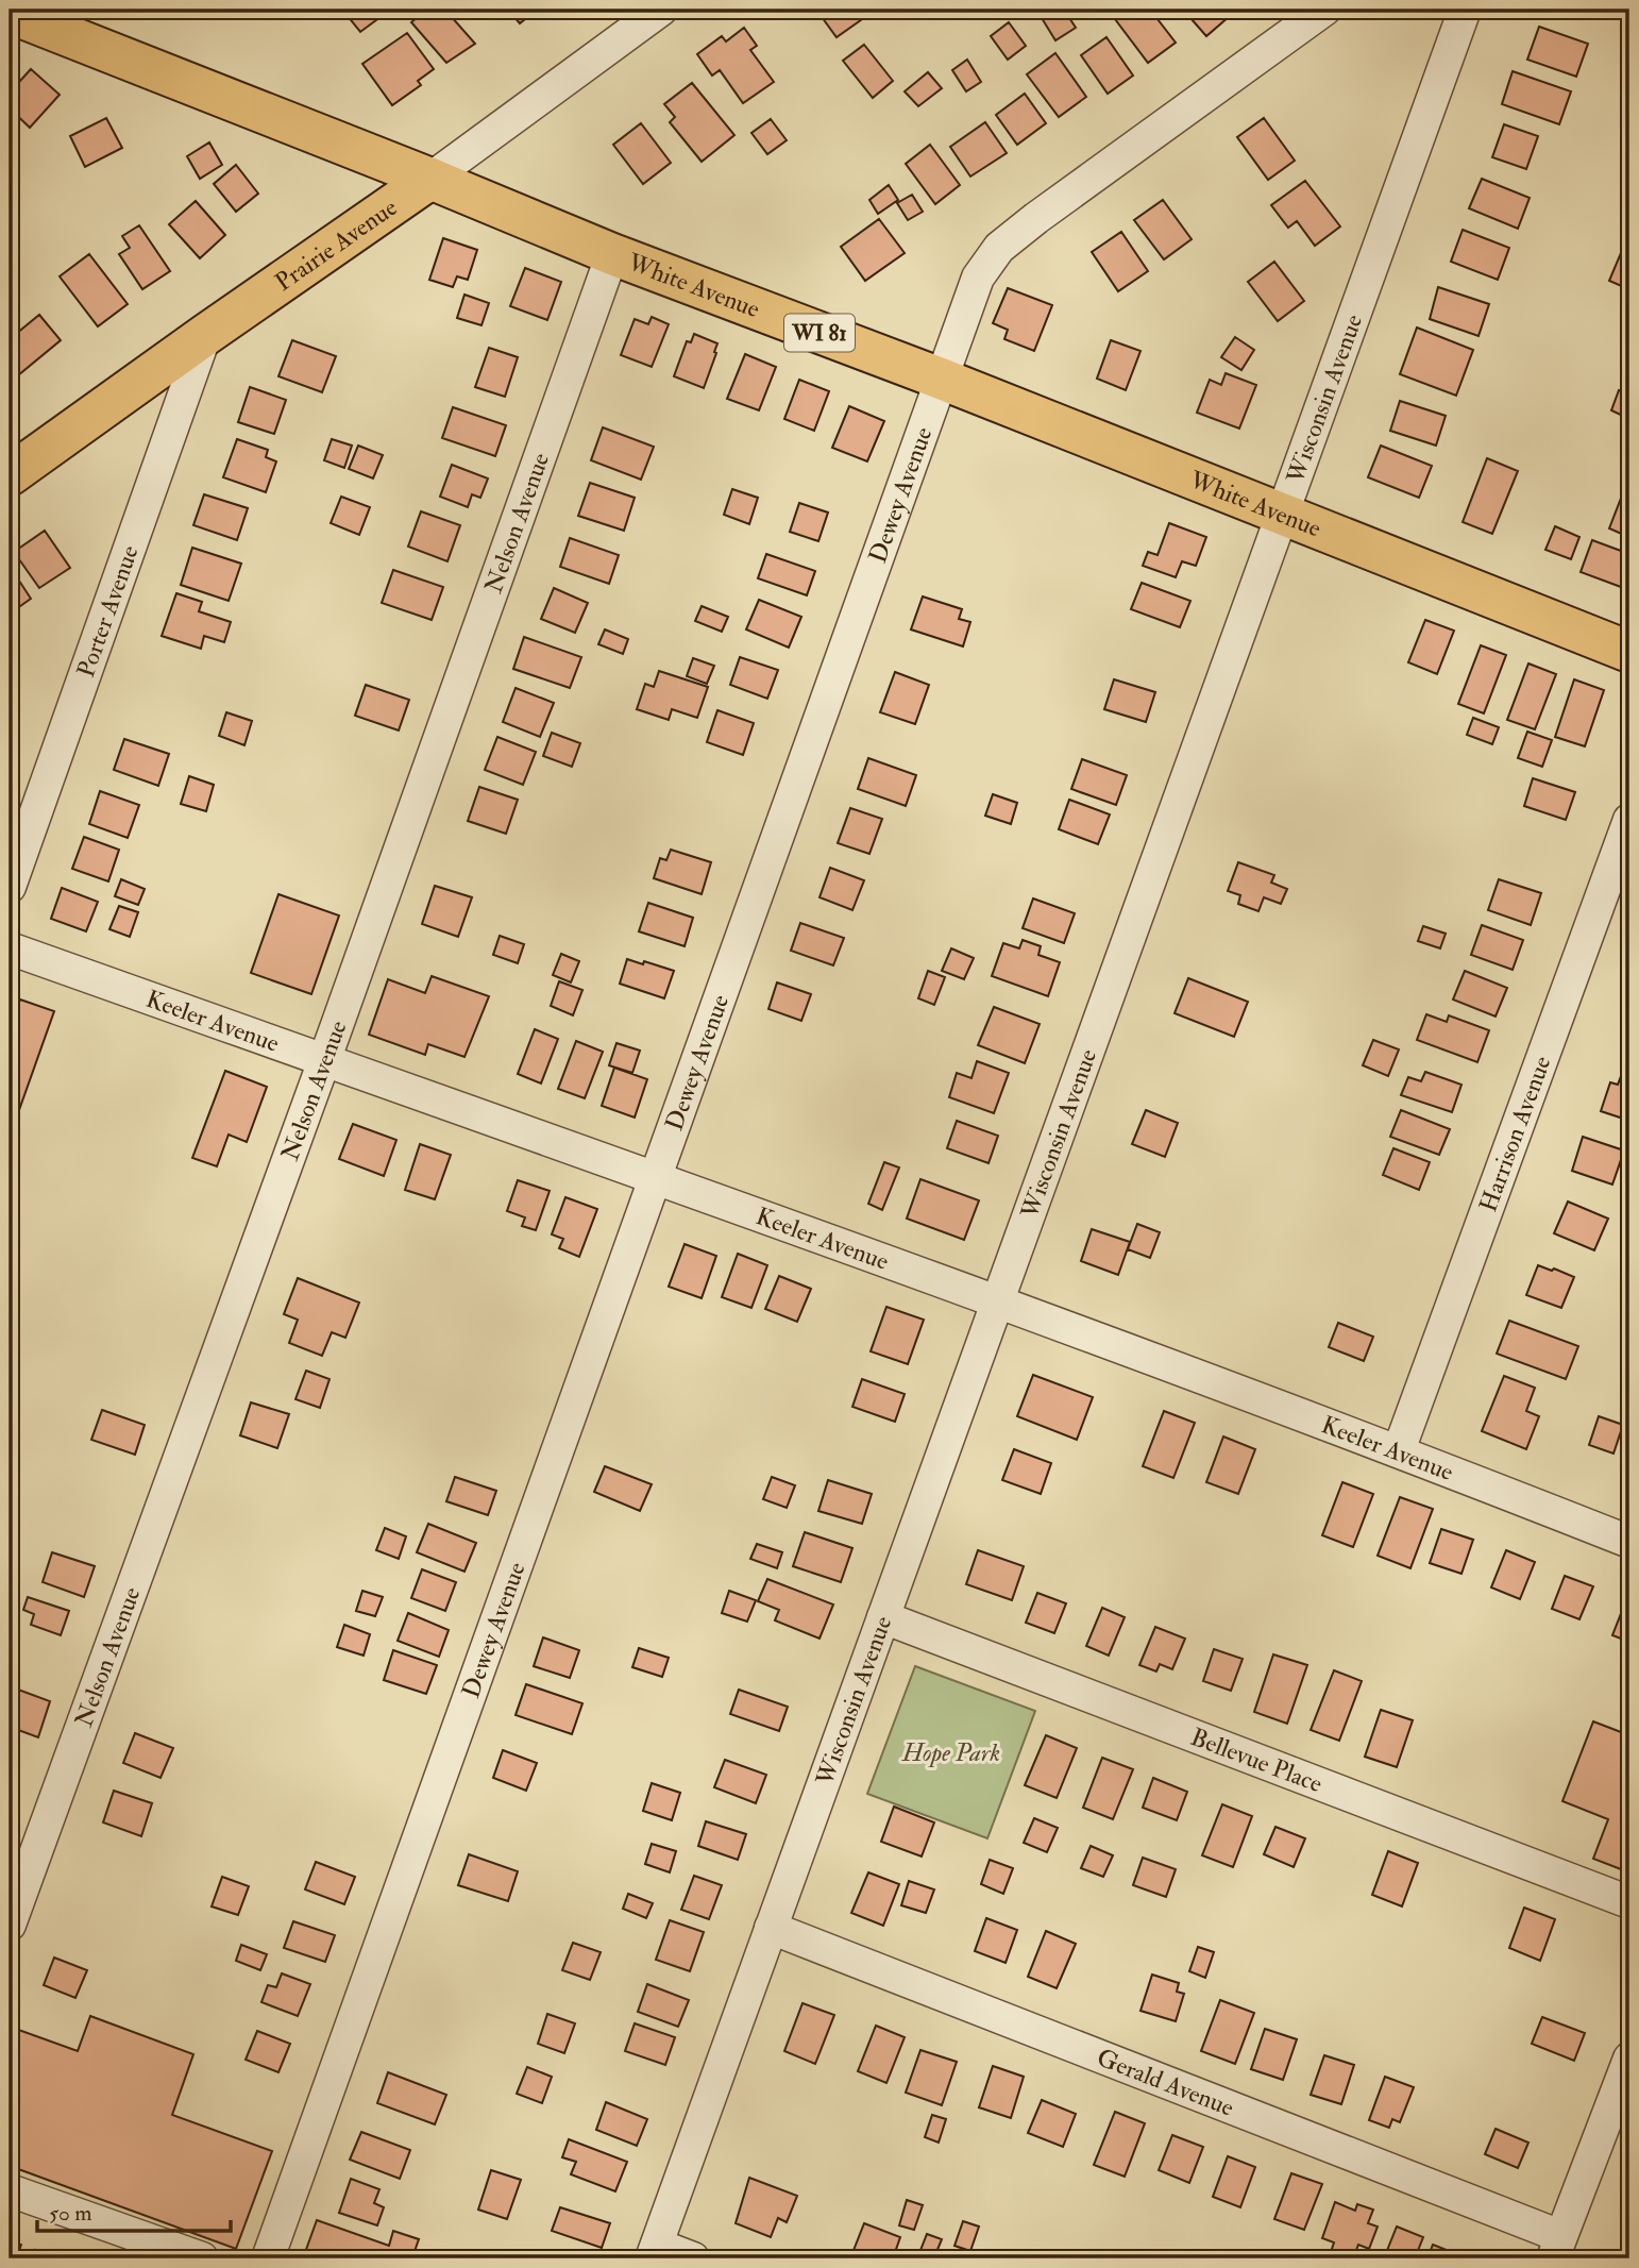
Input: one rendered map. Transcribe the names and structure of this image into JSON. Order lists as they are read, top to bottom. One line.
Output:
{"streets":{"main road":["Prairie Avenue","White Avenue","WI 81"],"street":["Wisconsin Avenue","Dewey Avenue","Nelson Avenue","Porter Avenue","Keeler Avenue","Harrison Avenue","Bellevue Place","Gerald Avenue"]},"crossings":[["Prairie Avenue","White Avenue"],["Prairie Avenue","Porter Avenue"],["White Avenue","Wisconsin Avenue"],["White Avenue","Dewey Avenue"],["White Avenue","Nelson Avenue"],["Wisconsin Avenue","Keeler Avenue"],["Wisconsin Avenue","Bellevue Place"],["Wisconsin Avenue","Gerald Avenue"],["Dewey Avenue","Keeler Avenue"],["Nelson Avenue","Keeler Avenue"],["Keeler Avenue","Harrison Avenue"]],"parks":["Hope Park"],"scale_bar":"50 m"}
